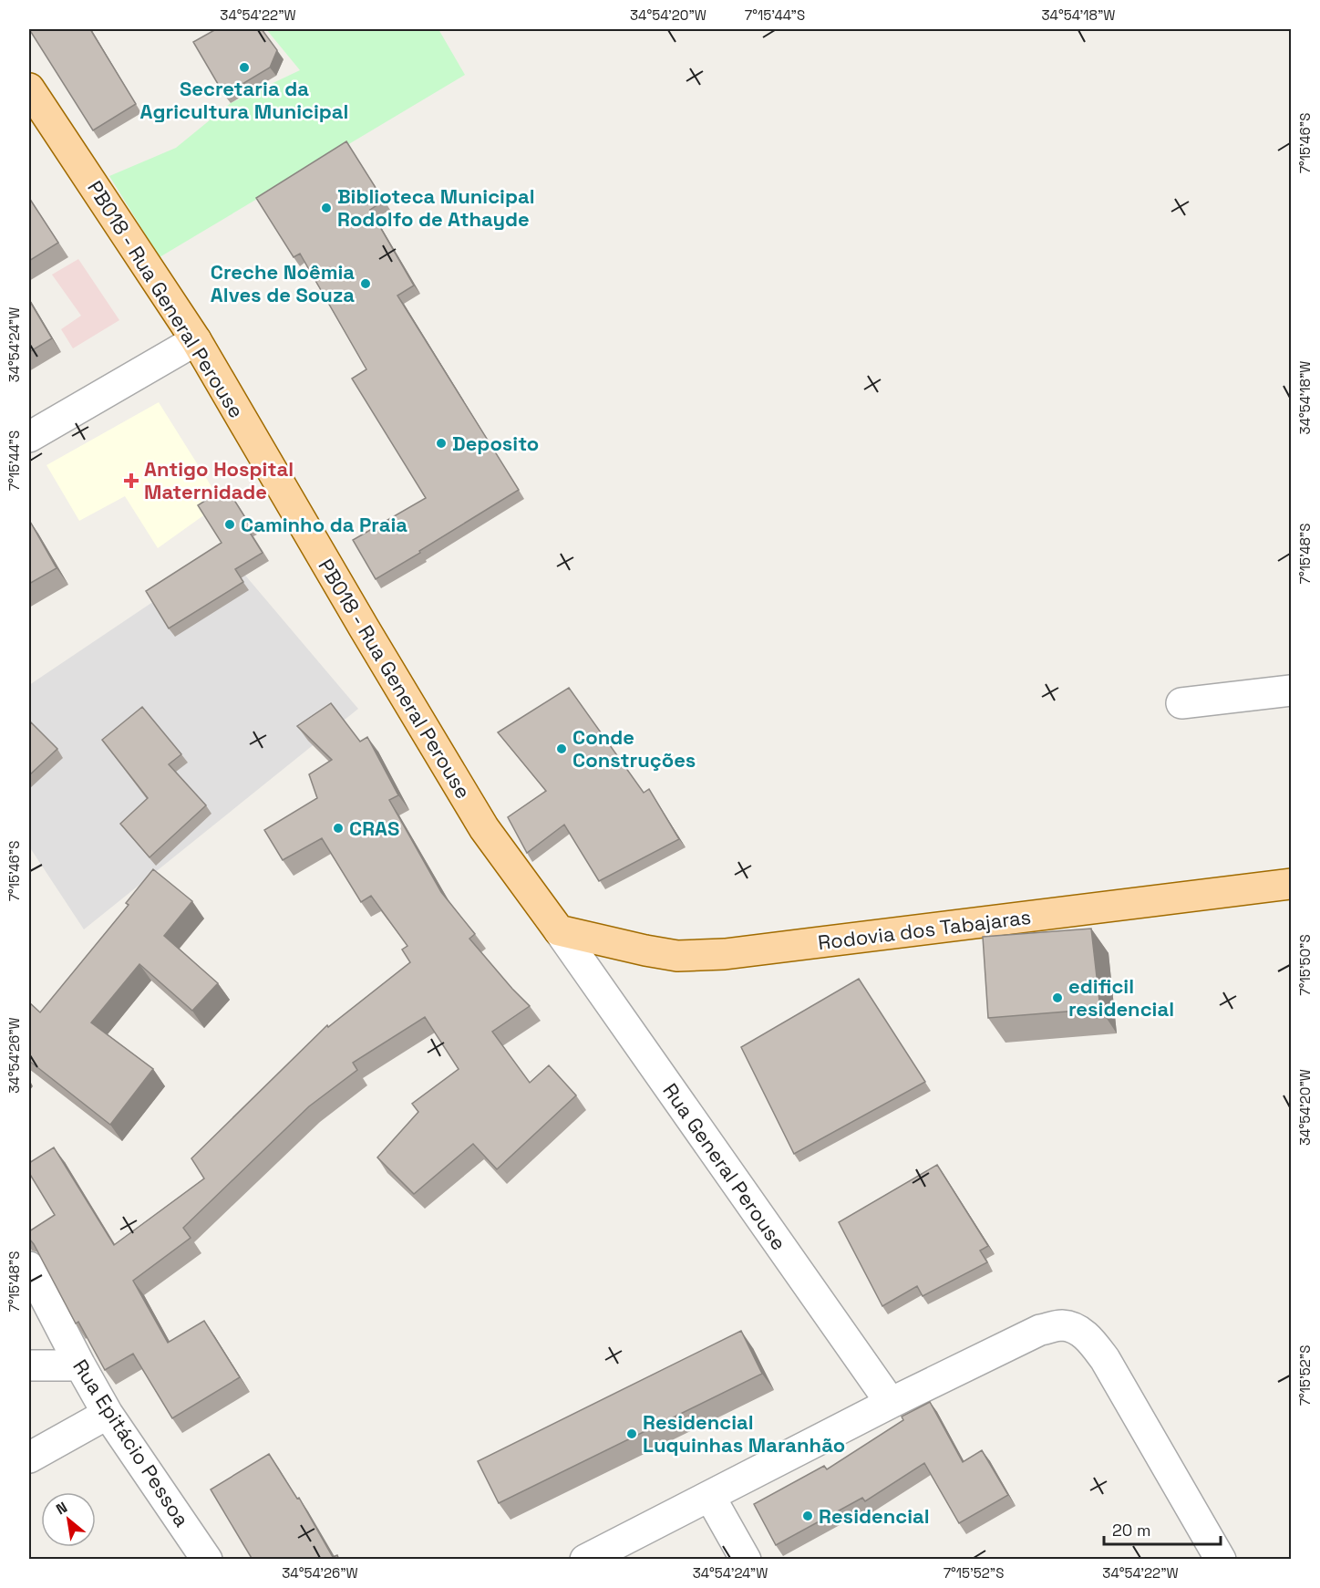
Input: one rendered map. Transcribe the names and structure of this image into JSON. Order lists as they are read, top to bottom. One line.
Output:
{"streets":{"main road":["PB018 - Rua General Perouse","Rodovia dos Tabajaras"],"street":["Rua General Perouse","Rua Epitácio Pessoa"]},"crossings":[["PB018 - Rua General Perouse","Rodovia dos Tabajaras"],["PB018 - Rua General Perouse","Rua General Perouse"],["Rodovia dos Tabajaras","Rua General Perouse"]],"places":{"other":["Secretaria da Agricultura Municipal","Biblioteca Municipal Rodolfo de Athayde","Creche Noêmia Alves de Souza","Deposito","Caminho da Praia","Conde Construções","CRAS","edificil residencial","Residencial Luquinhas Maranhão","Residencial"],"health":["Antigo Hospital Maternidade"]},"scale_bar":"20 m","north":"top left","coordinates":["34°54'22\"W","34°54'20\"W","7°15'44\"S","34°54'18\"W","7°15'46\"S","34°54'24\"W","7°15'48\"S","7°15'50\"S","34°54'26\"W","7°15'52\"S"]}
